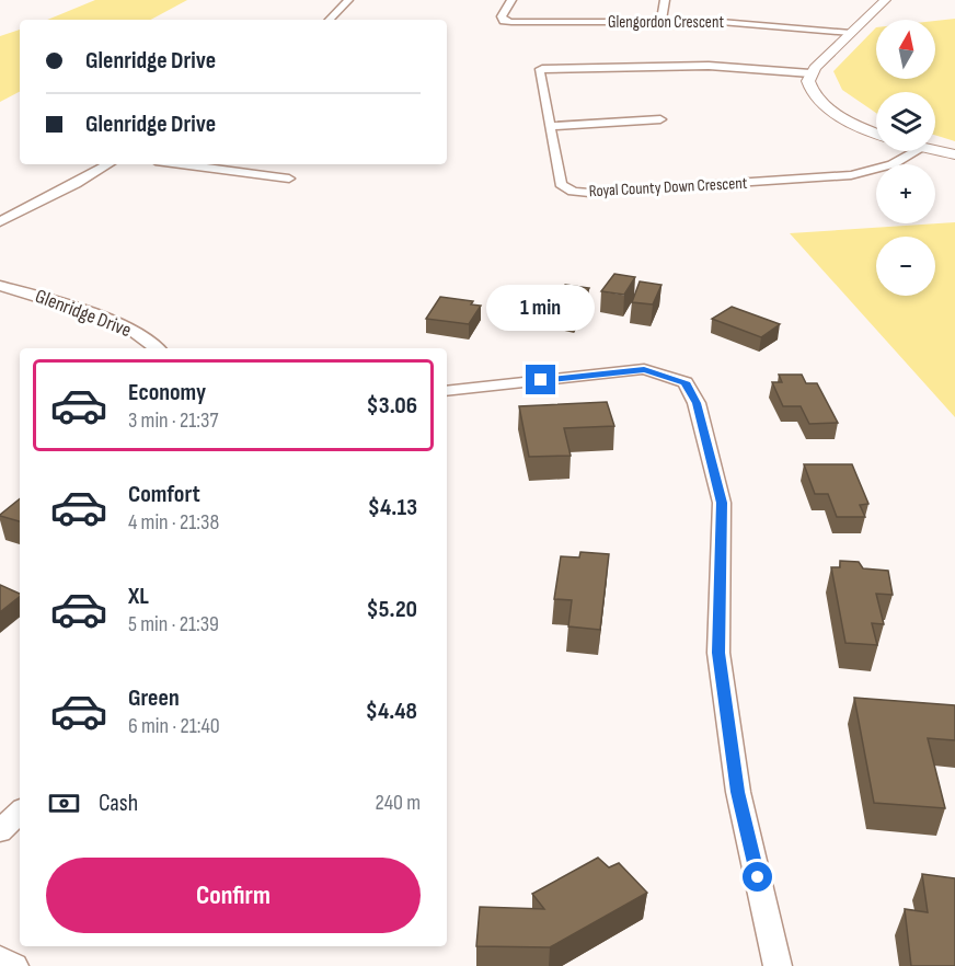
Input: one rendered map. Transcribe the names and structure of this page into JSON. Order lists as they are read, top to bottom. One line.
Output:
{"streets":{"street":["Glengordon Crescent","Royal County Down Crescent","Glenridge Drive"]},"north":"top","page":{"map_buttons":["+","−"],"banner":["Glenridge Drive","Glenridge Drive"],"bubble":"1 min","list":[{"name":"Economy","note":"3 min · 21:37","value":"$3.06"},{"name":"Comfort","note":"4 min · 21:38","value":"$4.13"},{"name":"XL","note":"5 min · 21:39","value":"$5.20"},{"name":"Green","note":"6 min · 21:40","value":"$4.48"}],"pay":["Cash","240 m"],"buttons":"Confirm"}}
